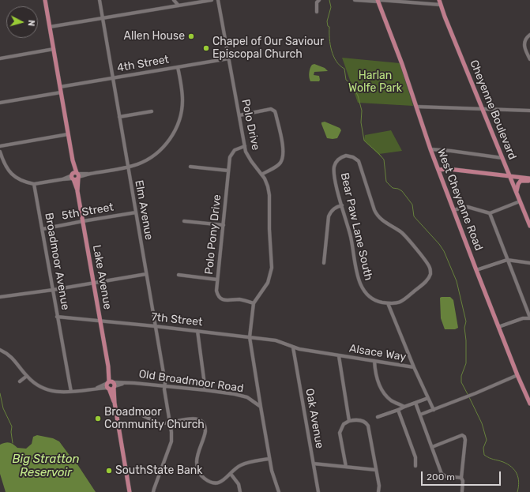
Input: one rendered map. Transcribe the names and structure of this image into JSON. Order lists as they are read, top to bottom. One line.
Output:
{"streets":{"main road":["Cheyenne Boulevard","West Cheyenne Road","Lake Avenue"],"street":["4th Street","Polo Drive","Elm Avenue","5th Street","Bear Paw Lane South","Polo Pony Drive","Broadmoor Avenue","7th Street","Alsace Way","Old Broadmoor Road","Oak Avenue"]},"crossings":[["4th Street","Polo Drive"],["4th Street","Elm Avenue"],["4th Street","Lake Avenue"],["Polo Drive","Polo Pony Drive"],["Polo Drive","7th Street"],["Polo Drive","Old Broadmoor Road"],["Elm Avenue","5th Street"],["Elm Avenue","7th Street"],["Elm Avenue","Old Broadmoor Road"],["5th Street","Broadmoor Avenue"],["5th Street","Lake Avenue"],["Broadmoor Avenue","7th Street"],["Broadmoor Avenue","Old Broadmoor Road"],["Lake Avenue","7th Street"],["Lake Avenue","Old Broadmoor Road"],["7th Street","Alsace Way"],["7th Street","Oak Avenue"],["Alsace Way","Oak Avenue"]],"water":["Big Stratton Reservoir"],"parks":["Harlan Wolfe Park"],"places":["Allen House","Chapel of Our Saviour Episcopal Church","Broadmoor Community Church","SouthState Bank"],"scale_bar":"200 m","north":"right"}
